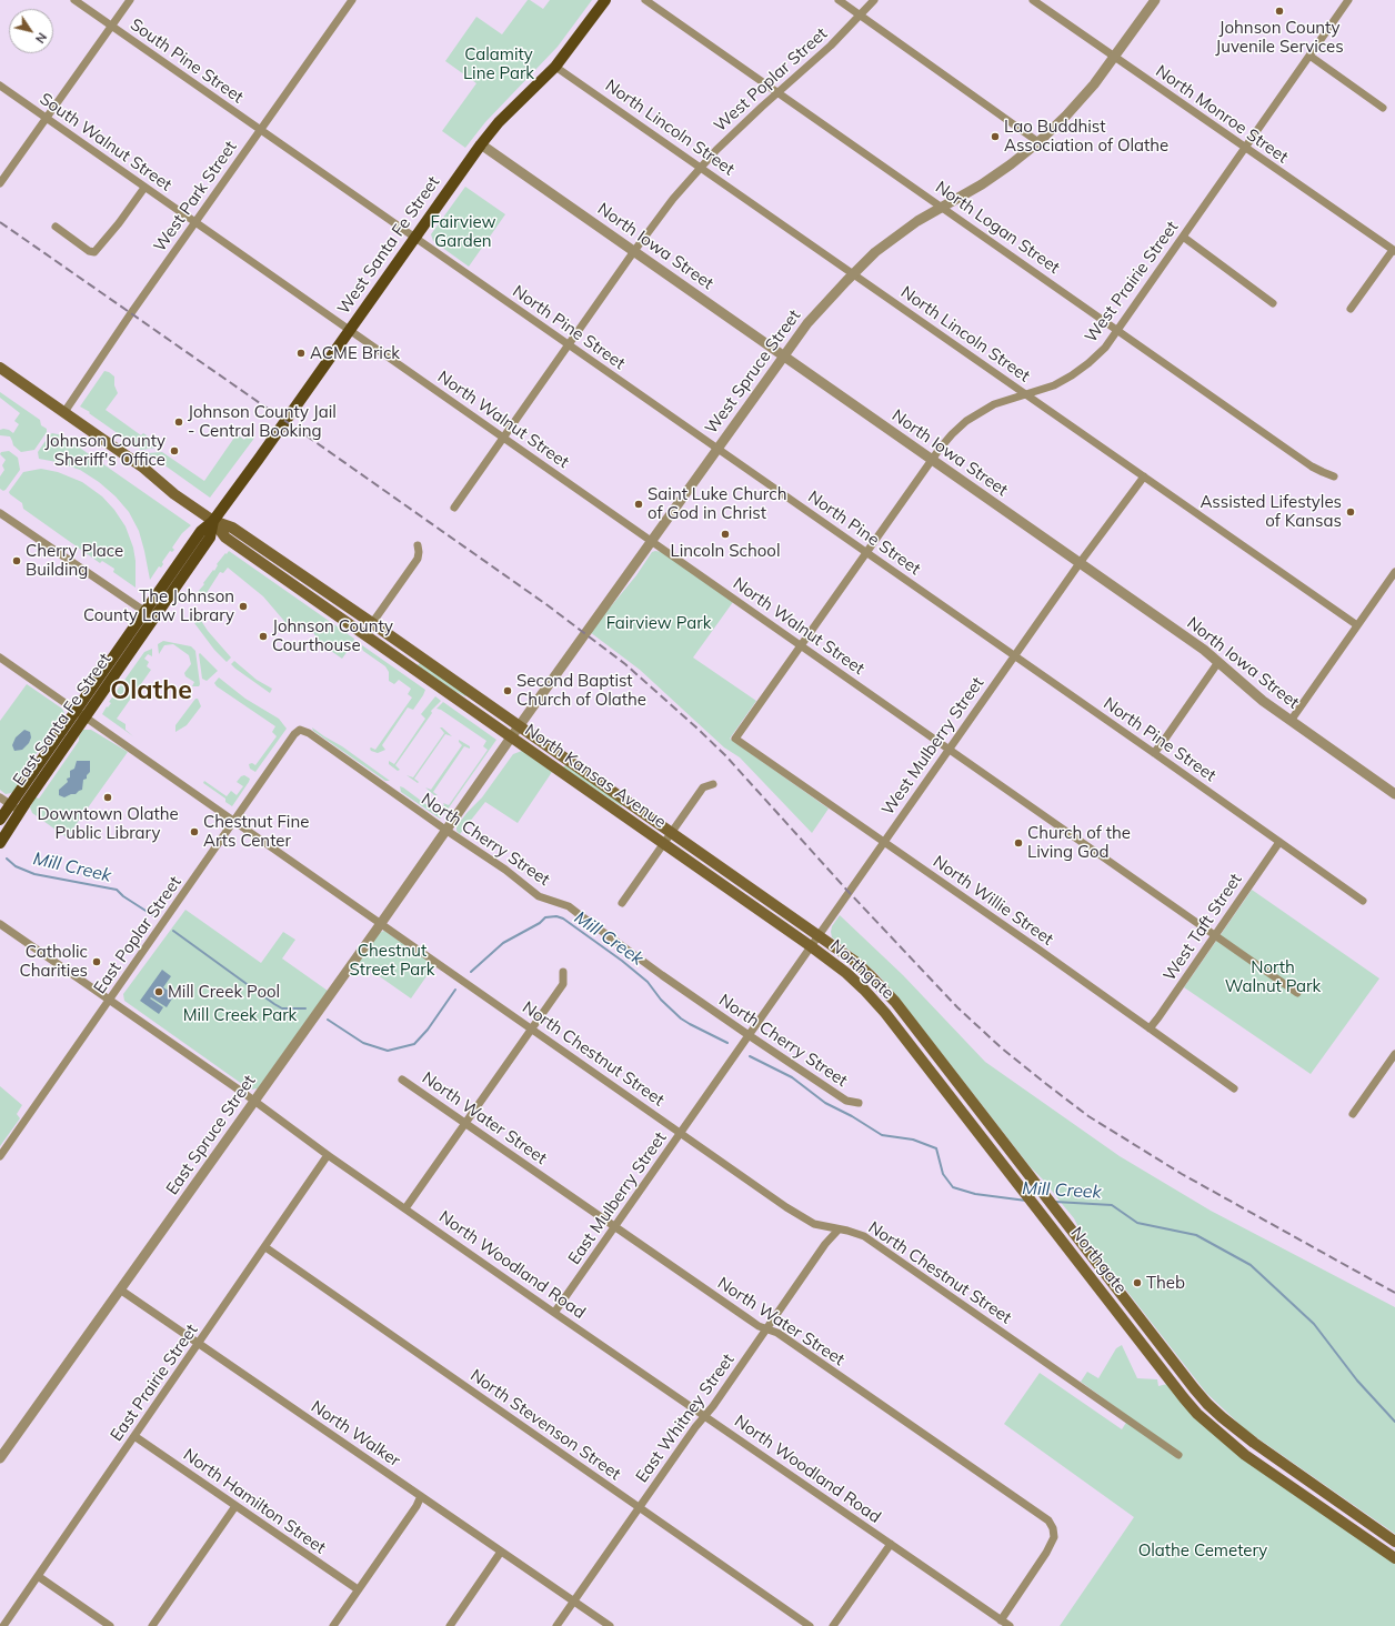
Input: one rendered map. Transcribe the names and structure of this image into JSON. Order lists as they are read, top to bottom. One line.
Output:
{"streets":{"main road":["West Santa Fe Street","East Santa Fe Street","North Kansas Avenue","Northgate"],"street":["South Pine Street","West Poplar Street","North Monroe Street","North Lincoln Street","South Walnut Street","West Park Street","North Logan Street","North Iowa Street","West Prairie Street","North Pine Street","West Spruce Street","North Walnut Street","West Mulberry Street","North Cherry Street","North Willie Street","West Taft Street","East Poplar Street","North Chestnut Street","North Water Street","East Spruce Street","East Mulberry Street","North Woodland Road","East Prairie Street","East Whitney Street","North Stevenson Street","North Walker","North Hamilton Street"]},"crossings":[["South Pine Street","West Park Street"],["South Pine Street","North Pine Street"],["West Poplar Street","North Lincoln Street"],["West Poplar Street","North Logan Street"],["West Poplar Street","North Iowa Street"],["West Poplar Street","North Pine Street"],["West Poplar Street","North Walnut Street"],["North Monroe Street","West Prairie Street"],["North Monroe Street","West Spruce Street"],["North Lincoln Street","West Santa Fe Street"],["North Lincoln Street","West Prairie Street"],["North Lincoln Street","West Spruce Street"],["North Lincoln Street","West Mulberry Street"],["South Walnut Street","West Park Street"],["South Walnut Street","North Walnut Street"],["West Park Street","North Pine Street"],["West Park Street","North Walnut Street"],["West Park Street","North Kansas Avenue"],["North Logan Street","West Prairie Street"],["North Logan Street","West Spruce Street"],["West Santa Fe Street","North Iowa Street"],["West Santa Fe Street","North Pine Street"],["West Santa Fe Street","North Walnut Street"],["West Santa Fe Street","East Santa Fe Street"],["West Santa Fe Street","North Kansas Avenue"],["North Iowa Street","West Prairie Street"],["North Iowa Street","West Spruce Street"],["North Iowa Street","West Mulberry Street"],["West Prairie Street","North Pine Street"],["West Prairie Street","North Walnut Street"],["West Prairie Street","North Willie Street"],["North Pine Street","West Spruce Street"],["North Pine Street","West Mulberry Street"],["North Pine Street","West Taft Street"],["West Spruce Street","North Walnut Street"],["West Spruce Street","North Kansas Avenue"],["West Spruce Street","North Cherry Street"],["West Spruce Street","East Spruce Street"],["North Walnut Street","West Mulberry Street"],["North Walnut Street","West Taft Street"],["East Santa Fe Street","North Chestnut Street"],["West Mulberry Street","North Kansas Avenue"],["West Mulberry Street","North Cherry Street"],["West Mulberry Street","North Willie Street"],["West Mulberry Street","Northgate"],["West Mulberry Street","East Mulberry Street"],["North Kansas Avenue","Northgate"],["North Cherry Street","East Poplar Street"],["North Cherry Street","East Spruce Street"],["North Cherry Street","East Mulberry Street"],["North Willie Street","West Taft Street"],["East Poplar Street","North Chestnut Street"],["East Poplar Street","North Woodland Road"],["North Chestnut Street","East Spruce Street"],["North Chestnut Street","East Mulberry Street"],["North Chestnut Street","East Whitney Street"],["North Water Street","East Mulberry Street"],["North Water Street","North Woodland Road"],["North Water Street","East Whitney Street"],["East Spruce Street","North Woodland Road"],["East Spruce Street","North Walker"],["East Mulberry Street","North Woodland Road"],["North Woodland Road","East Prairie Street"],["North Woodland Road","East Whitney Street"],["East Prairie Street","North Stevenson Street"],["East Prairie Street","North Walker"],["East Prairie Street","North Hamilton Street"],["East Whitney Street","North Stevenson Street"],["East Whitney Street","North Walker"]],"districts":["Olathe"],"water":["Mill Creek"],"parks":["Calamity Line Park","Fairview Garden","Fairview Park","Chestnut Street Park","North Walnut Park","Mill Creek Park","Olathe Cemetery"],"places":["Johnson County Juvenile Services","Lao Buddhist Association of Olathe","ACME Brick","Johnson County Jail - Central Booking","Johnson County Sheriff's Office","Saint Luke Church of God in Christ","Assisted Lifestyles of Kansas","Lincoln School","Cherry Place Building","The Johnson County Law Library","Johnson County Courthouse","Second Baptist Church of Olathe","Downtown Olathe Public Library","Chestnut Fine Arts Center","Church of the Living God","Catholic Charities","Mill Creek Pool","Theb"],"north":"bottom right"}
